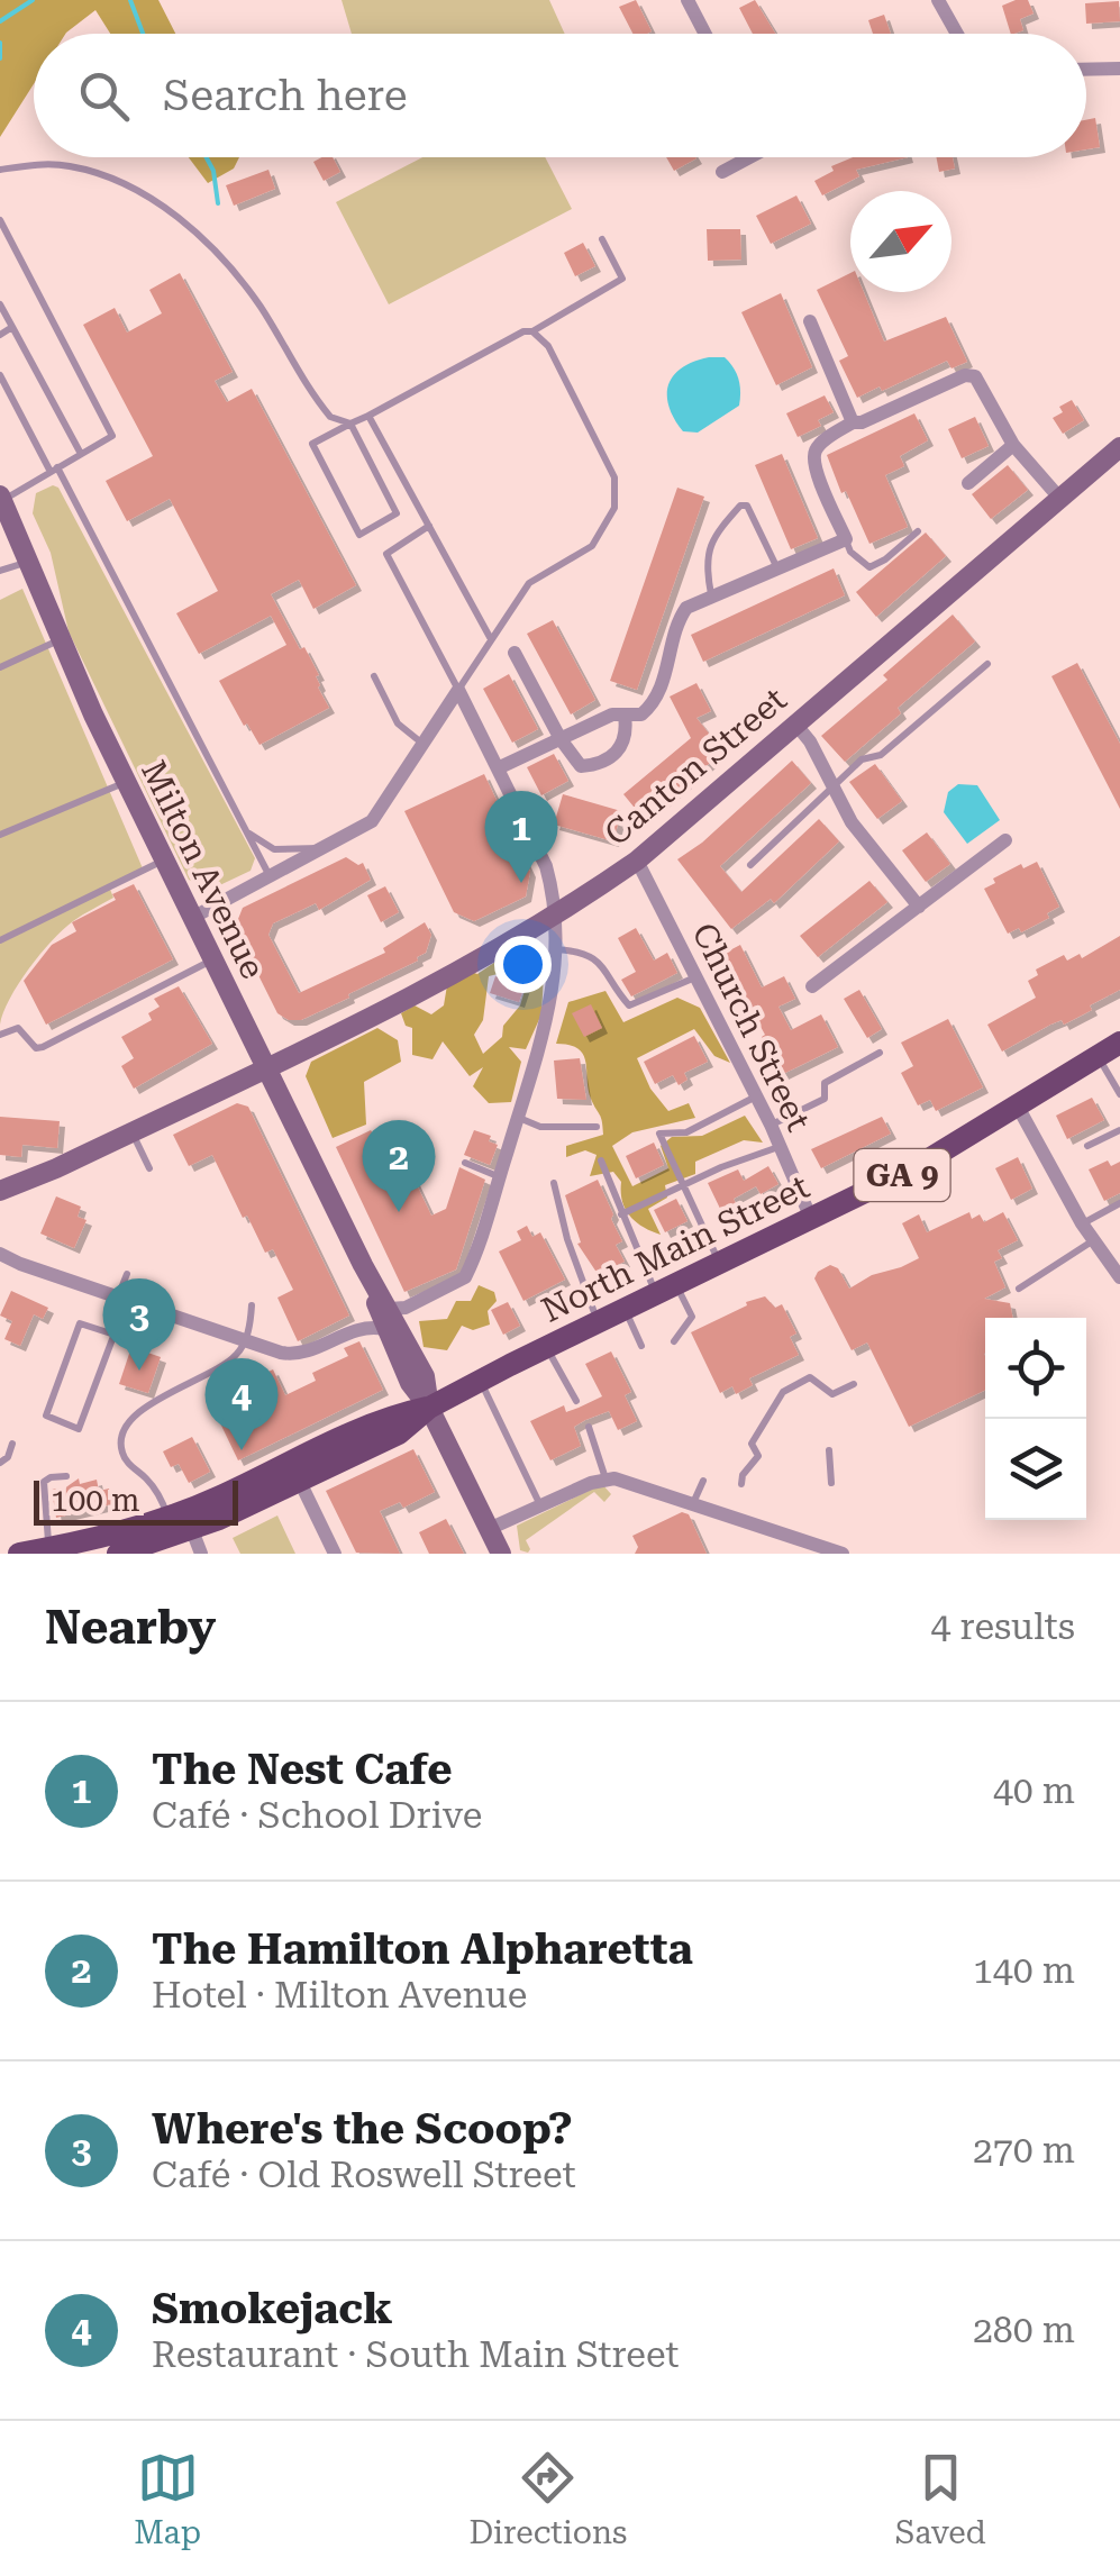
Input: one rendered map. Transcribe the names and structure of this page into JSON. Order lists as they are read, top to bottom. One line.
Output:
{"streets":{"main road":["GA 9","North Main Street"],"street":["Canton Street","Milton Avenue","Church Street"]},"crossings":[["Canton Street","Milton Avenue"],["Canton Street","Church Street"],["Milton Avenue","GA 9"],["Milton Avenue","North Main Street"],["Church Street","North Main Street"],["GA 9","North Main Street"]],"scale_bar":"100 m","north":"top right","page":{"search":"Search here","pins":["1","2","3","4"],"scale":"100 m","heading":["Nearby","4 results"],"list":[{"mark":"1","name":"The Nest Cafe","note":"Café · School Drive","value":"40 m"},{"mark":"2","name":"The Hamilton Alpharetta","note":"Hotel · Milton Avenue","value":"140 m"},{"mark":"3","name":"Where's the Scoop?","note":"Café · Old Roswell Street","value":"270 m"},{"mark":"4","name":"Smokejack","note":"Restaurant · South Main Street","value":"280 m"}],"nav":["Map","Directions","Saved"]}}
